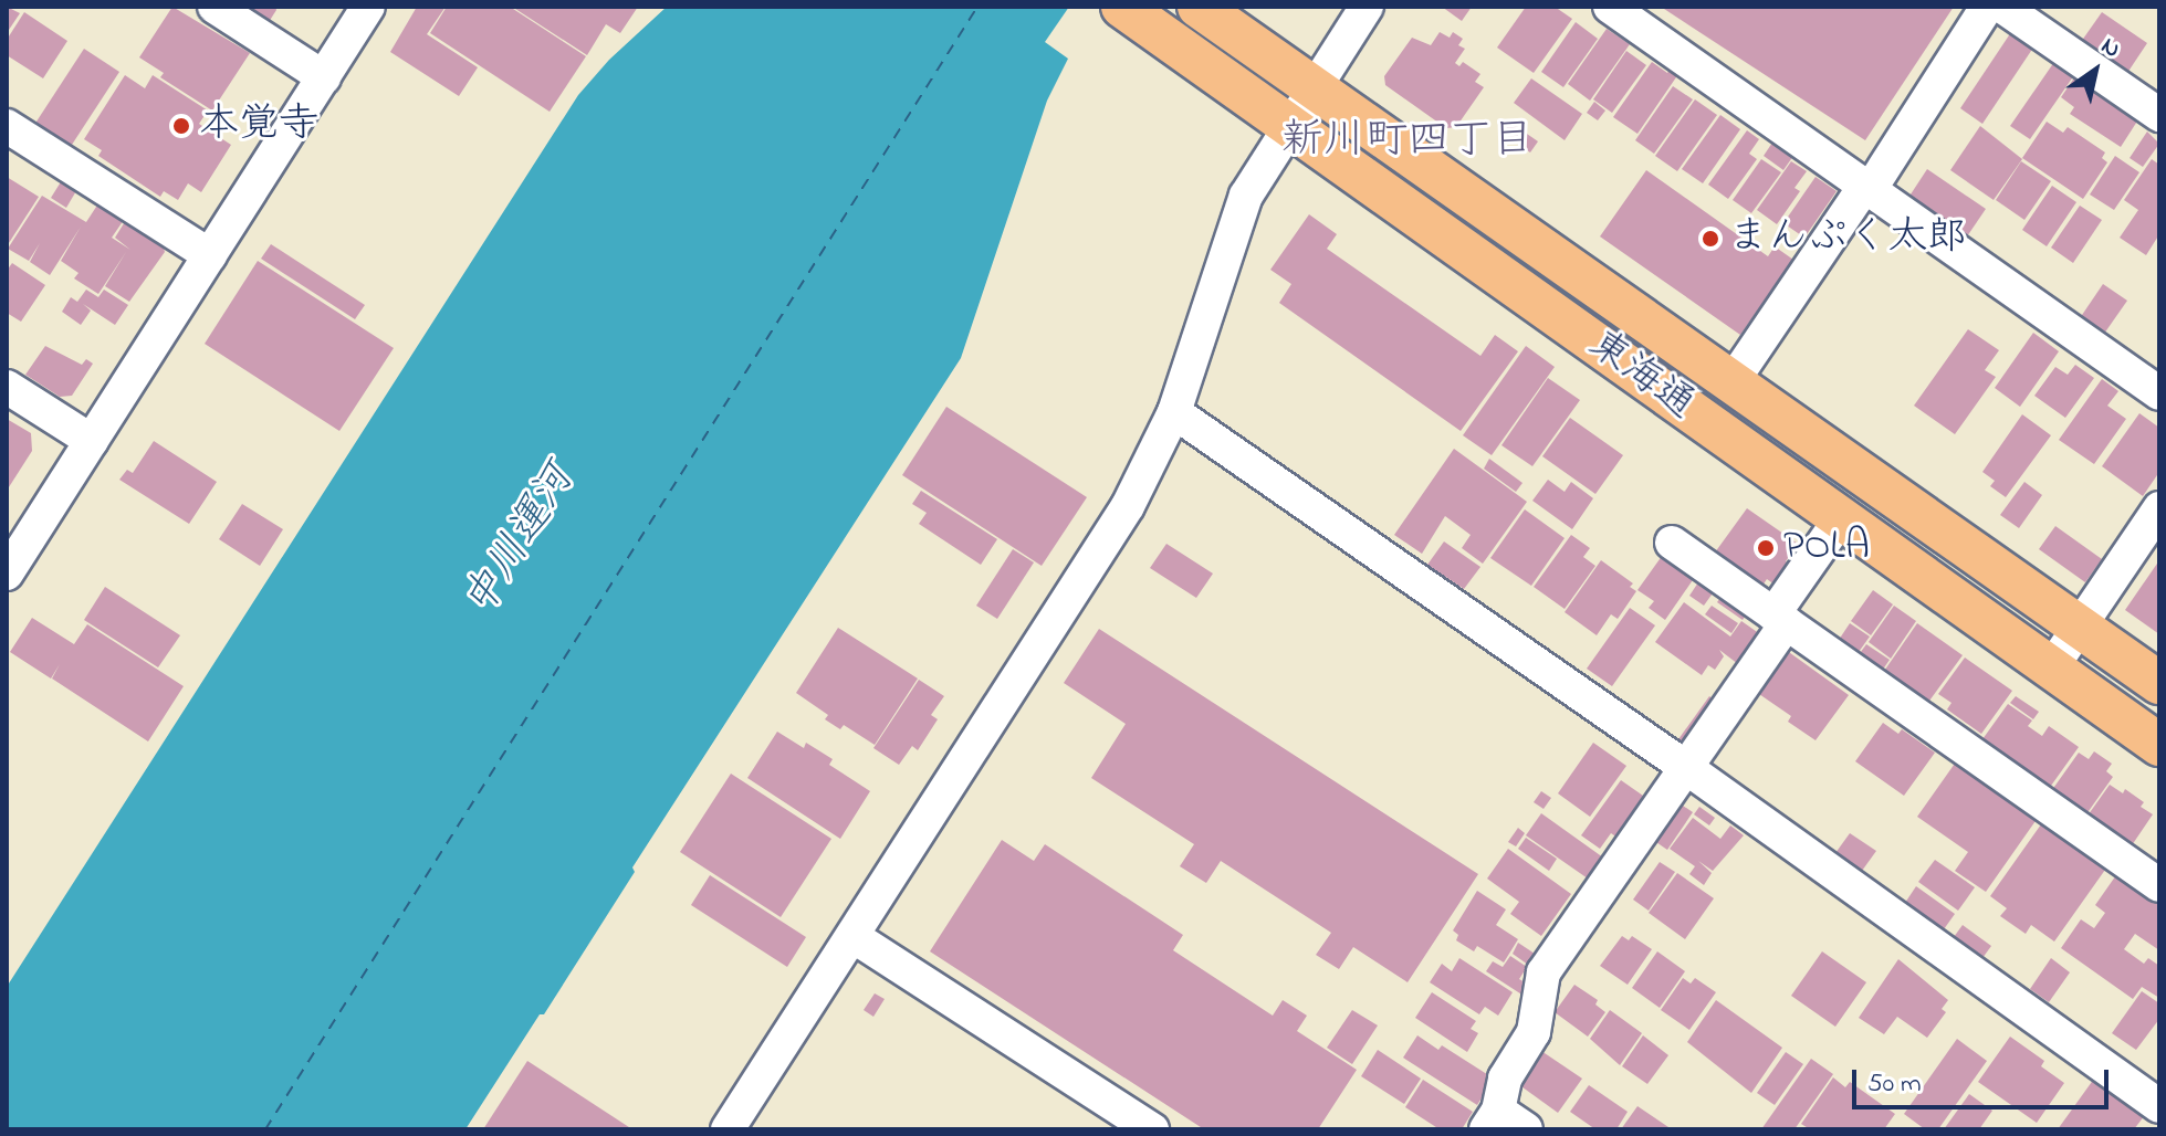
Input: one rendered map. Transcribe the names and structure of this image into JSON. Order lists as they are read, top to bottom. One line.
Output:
{"streets":{"main road":["東海通"]},"districts":["新川町四丁目"],"water":["中川運河"],"places":["本覚寺","まんぷく太郎","POLA"],"scale_bar":"50 m","north":"top right"}
